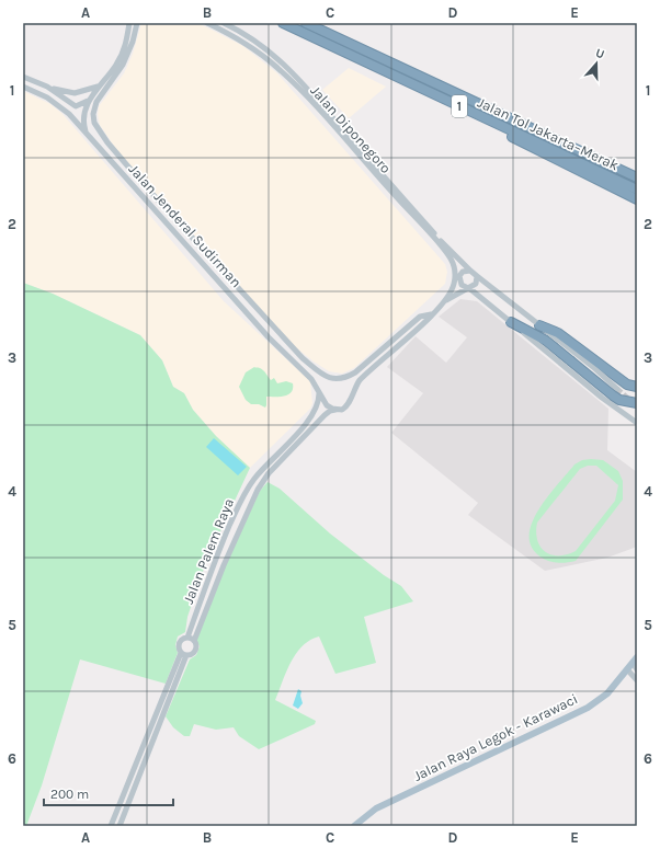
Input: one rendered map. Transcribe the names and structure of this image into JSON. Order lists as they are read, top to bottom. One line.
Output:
{"streets":{"highway":["1","Jalan Tol Jakarta–Merak"],"main road":["Jalan Raya Legok - Karawaci"],"street":["Jalan Diponegoro","Jalan Jenderal Sudirman","Jalan Palem Raya"]},"crossings":[["Jalan Diponegoro","Jalan Palem Raya"],["Jalan Jenderal Sudirman","Jalan Palem Raya"]],"scale_bar":"200 m","north":"top","grid":{"columns":["A","B","C","D","E"],"rows":["1","2","3","4","5","6"]}}
